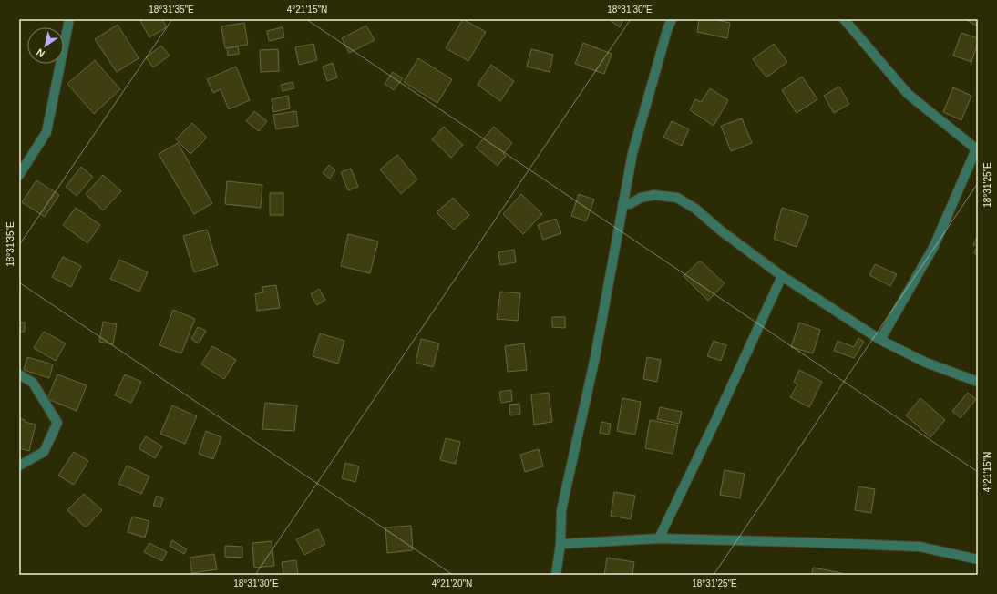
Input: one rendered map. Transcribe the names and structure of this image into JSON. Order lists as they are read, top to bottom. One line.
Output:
{"north":"bottom left","coordinates":["18°31'35\"E","4°21'15\"N","18°31'30\"E","18°31'25\"E","4°21'20\"N"]}
